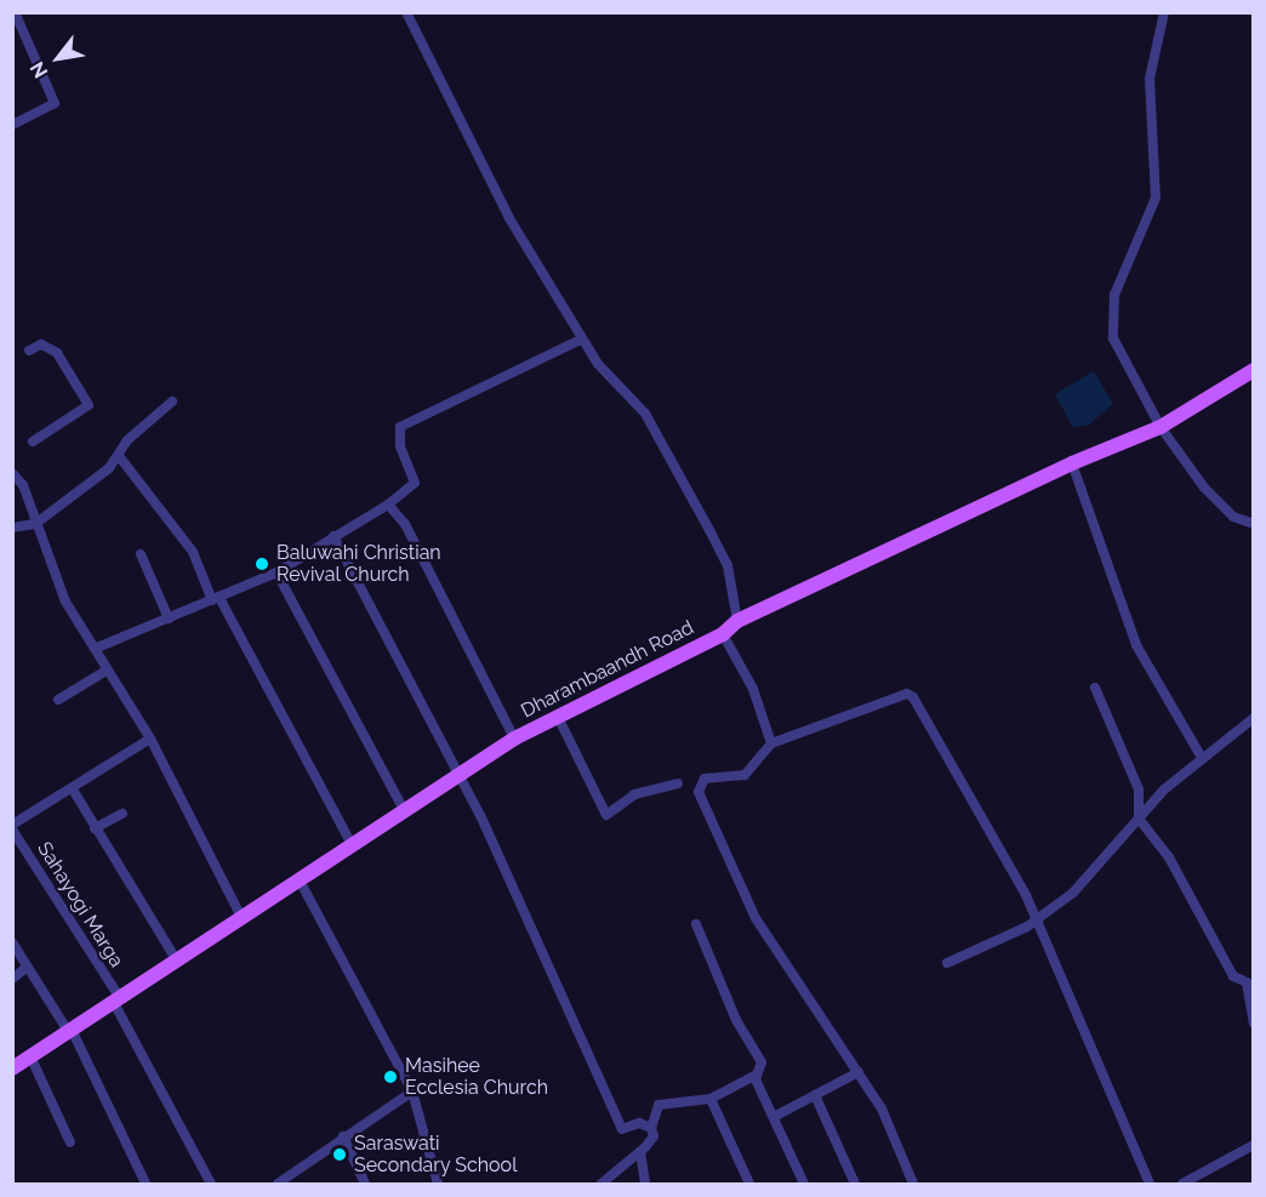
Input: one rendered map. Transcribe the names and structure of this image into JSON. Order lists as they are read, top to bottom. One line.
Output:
{"streets":{"main road":["Dharambaandh Road"],"street":["Sahayogi Marga"]},"crossings":[["Dharambaandh Road","Sahayogi Marga"]],"places":["Baluwahi Christian Revival Church","Masihee Ecclesia Church","Saraswati Secondary School"],"north":"bottom left"}
